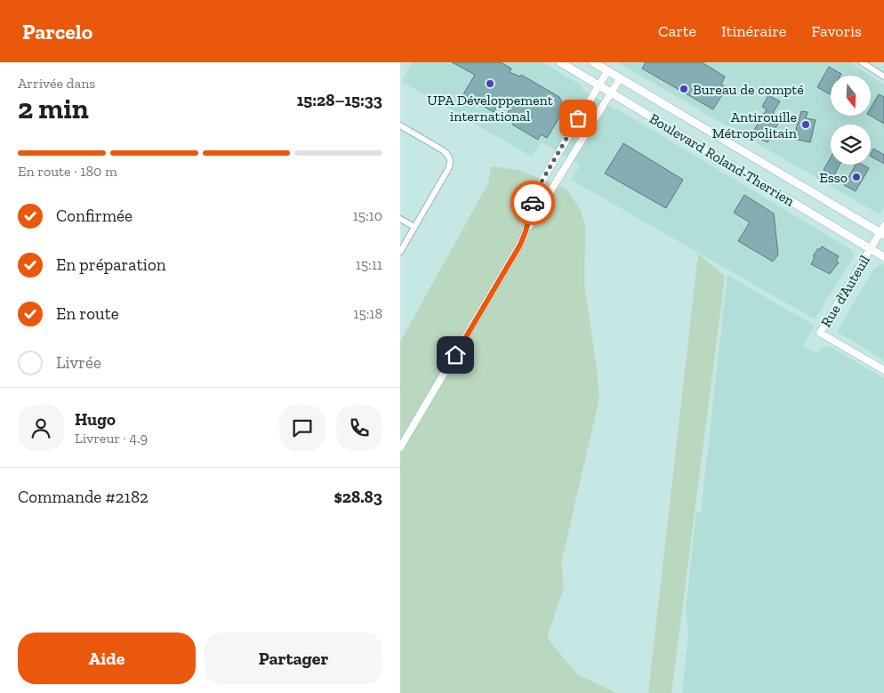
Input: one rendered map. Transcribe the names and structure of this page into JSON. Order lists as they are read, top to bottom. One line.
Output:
{"streets":{"main road":["Boulevard Roland-Therrien"],"street":["Rue d'Auteuil"]},"crossings":[["Boulevard Roland-Therrien","Rue d'Auteuil"]],"places":["UPA Développement international","Bureau de compté","Antirouille Métropolitain","Esso"],"north":"bottom","page":{"header":"Parcelo","nav":["Carte","Itinéraire","Favoris"],"heading":["2 min","Arrivée dans","15:28–15:33"],"panel":["Hugo","Livreur · 4.9","Commande #2182","$28.83"],"bar":"En route · 180 m","list":[["Confirmée","15:10"],["En préparation","15:11"],["En route","15:18"],"Livrée"],"buttons":["Aide","Partager"]}}
